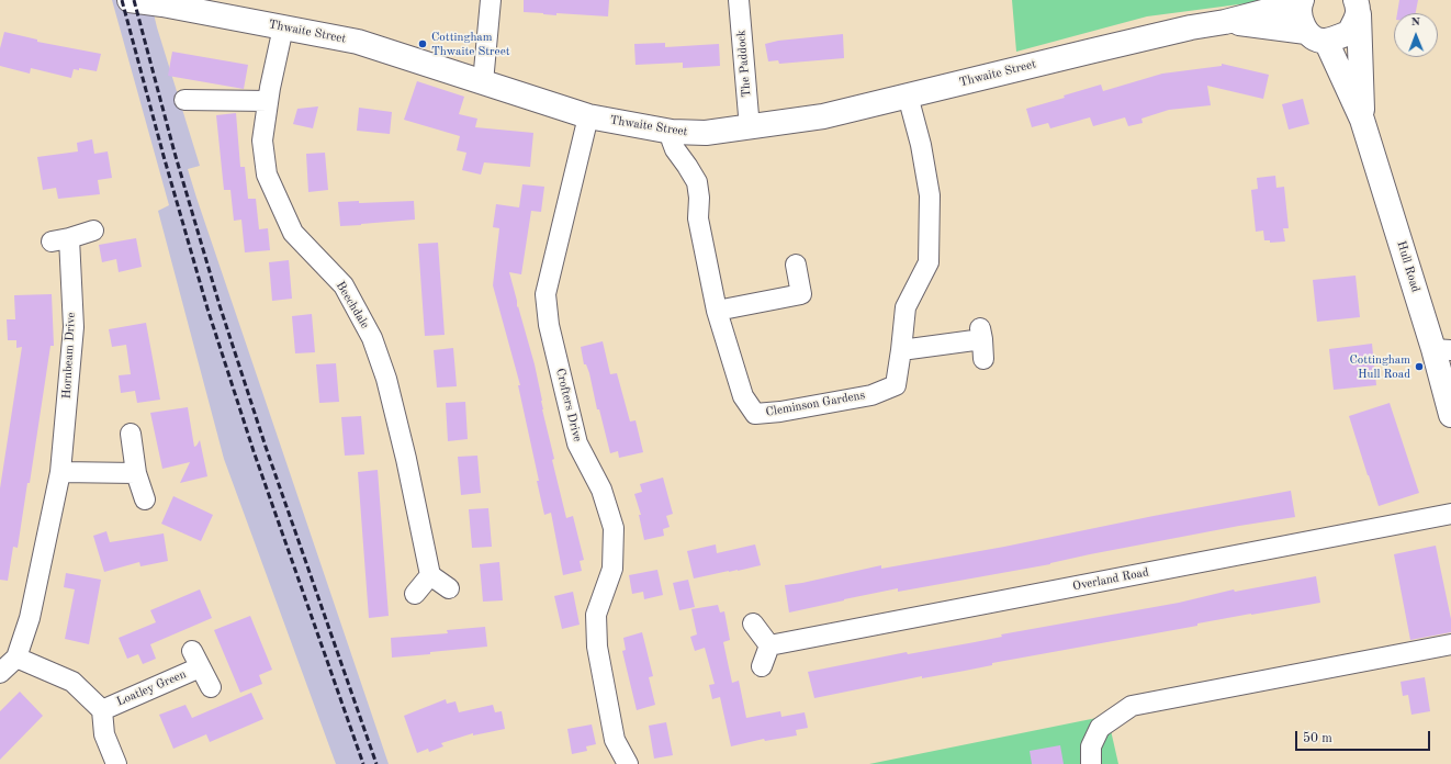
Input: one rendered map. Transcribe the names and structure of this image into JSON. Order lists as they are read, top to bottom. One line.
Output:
{"streets":{"main road":["Thwaite Street","Hull Road"],"street":["The Paddock","Beechdale","Hornbeam Drive","Cleminson Gardens","Crofters Drive","Overland Road","Loatley Green"]},"crossings":[["Thwaite Street","The Paddock"],["Thwaite Street","Hull Road"],["Thwaite Street","Beechdale"],["Thwaite Street","Cleminson Gardens"],["Thwaite Street","Crofters Drive"],["Hornbeam Drive","Loatley Green"]],"places":["Cottingham Thwaite Street","Cottingham Hull Road"],"scale_bar":"50 m","north":"top"}
